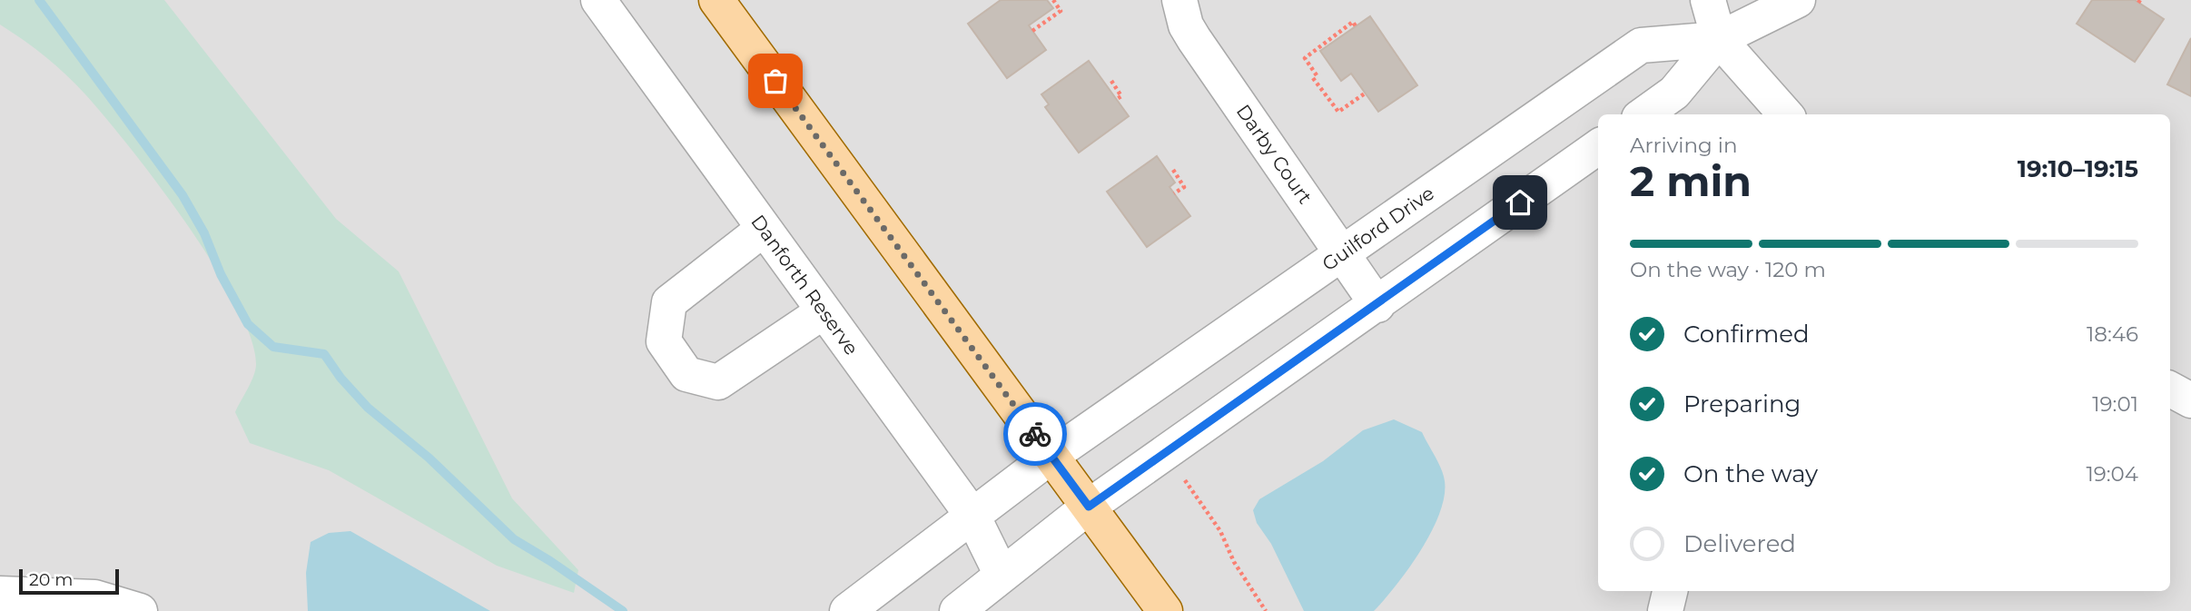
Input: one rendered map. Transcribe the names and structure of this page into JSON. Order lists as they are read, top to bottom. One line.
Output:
{"streets":{"street":["Darby Court","Guilford Drive","Danforth Reserve"]},"crossings":[["Darby Court","Guilford Drive"],["Guilford Drive","Danforth Reserve"]],"scale_bar":"20 m","page":{"heading":["2 min","Arriving in","19:10–19:15"],"bar":"On the way · 120 m","list":[["Confirmed","18:46"],["Preparing","19:01"],["On the way","19:04"],"Delivered"],"scale":"20 m"}}
